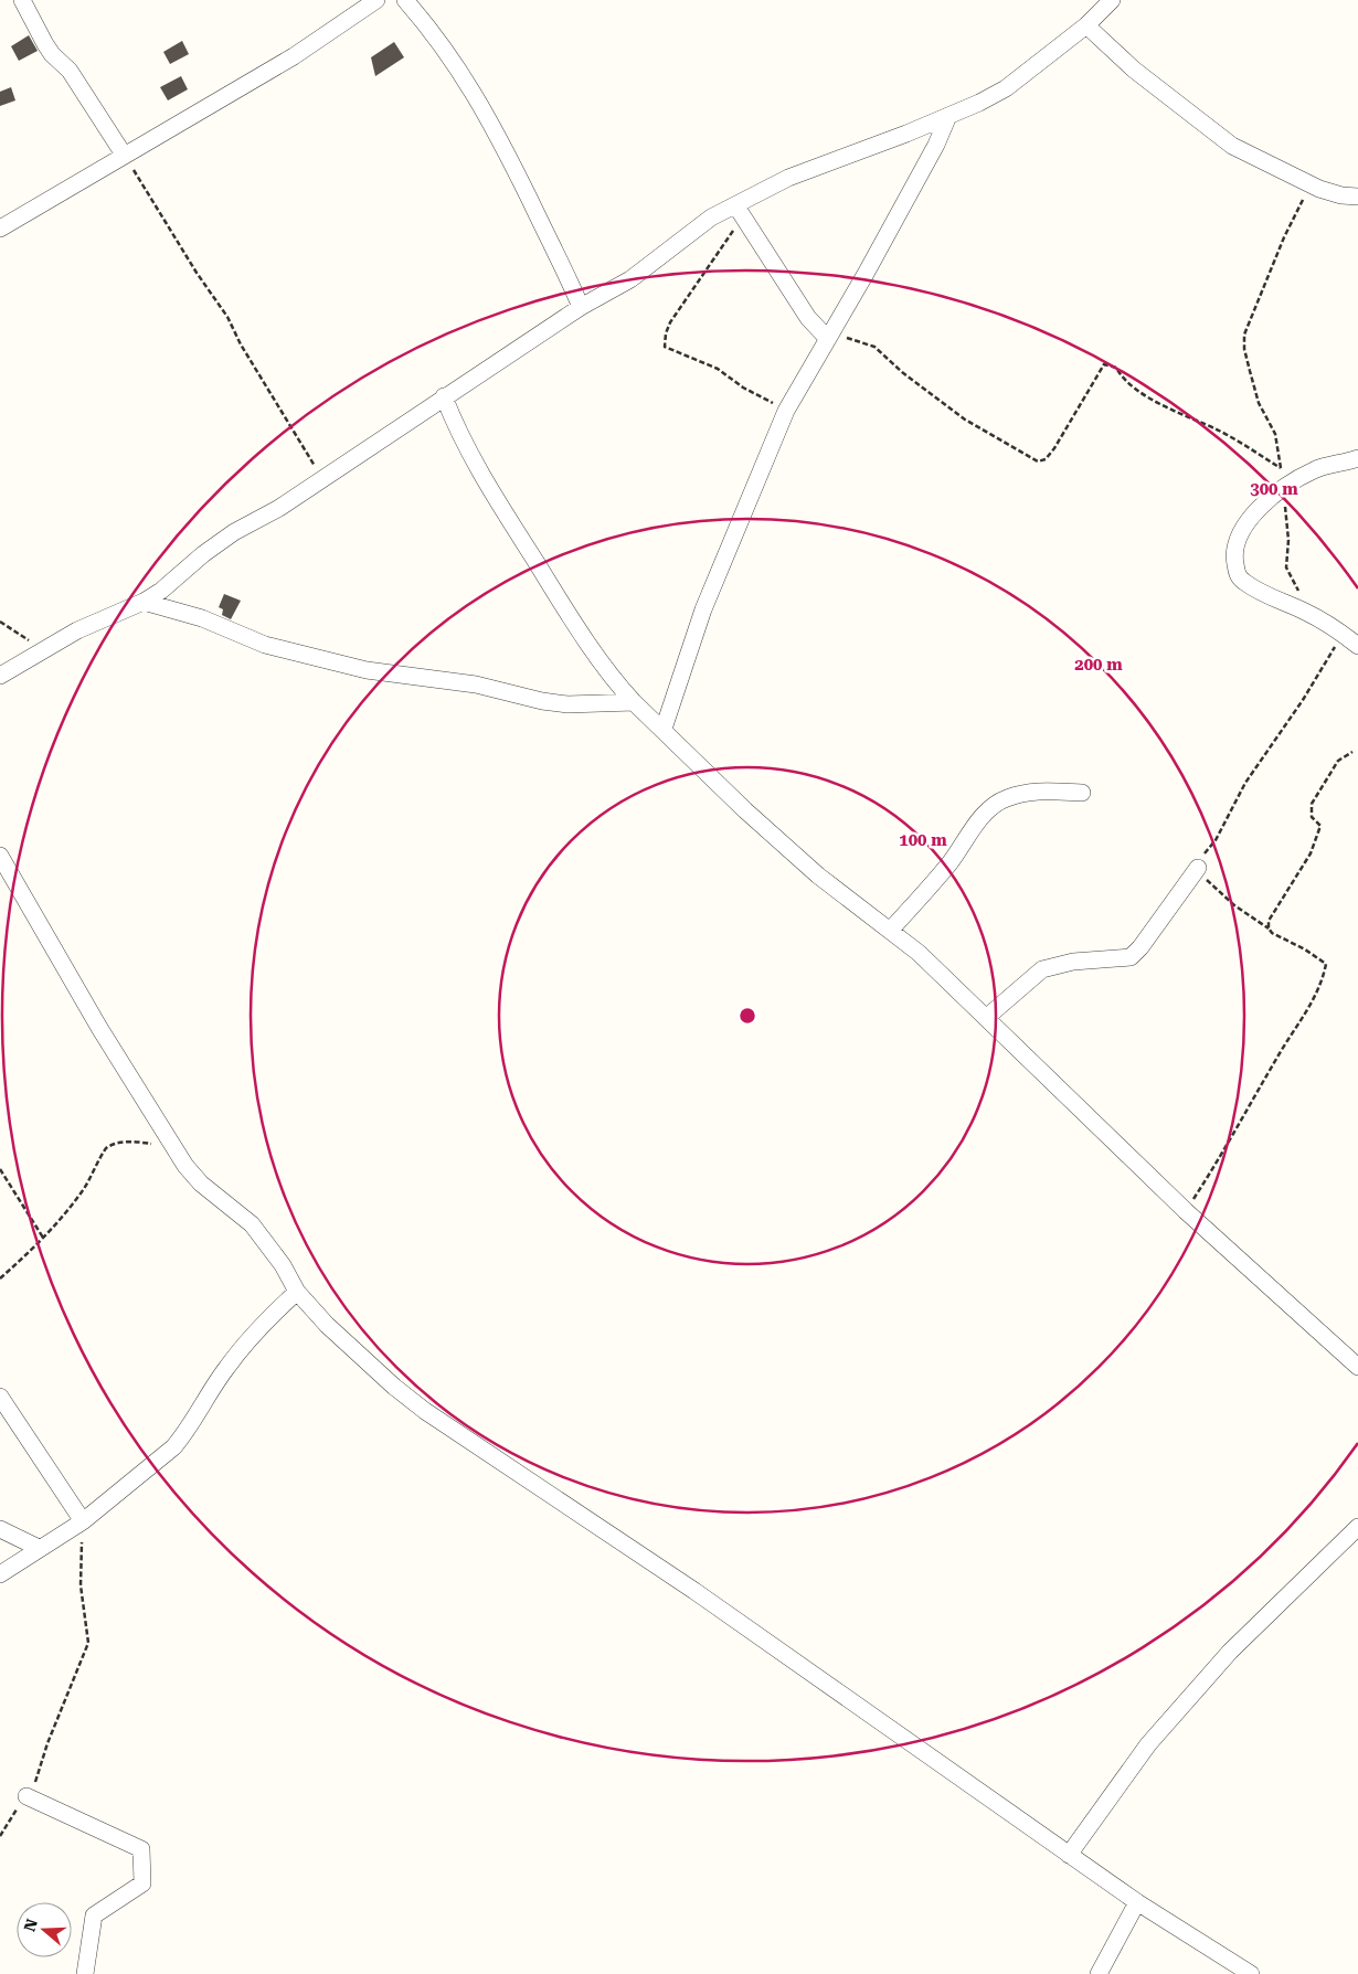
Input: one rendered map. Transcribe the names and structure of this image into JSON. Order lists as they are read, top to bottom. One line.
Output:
{"north":"left","rings":["300 m","200 m","100 m"]}
